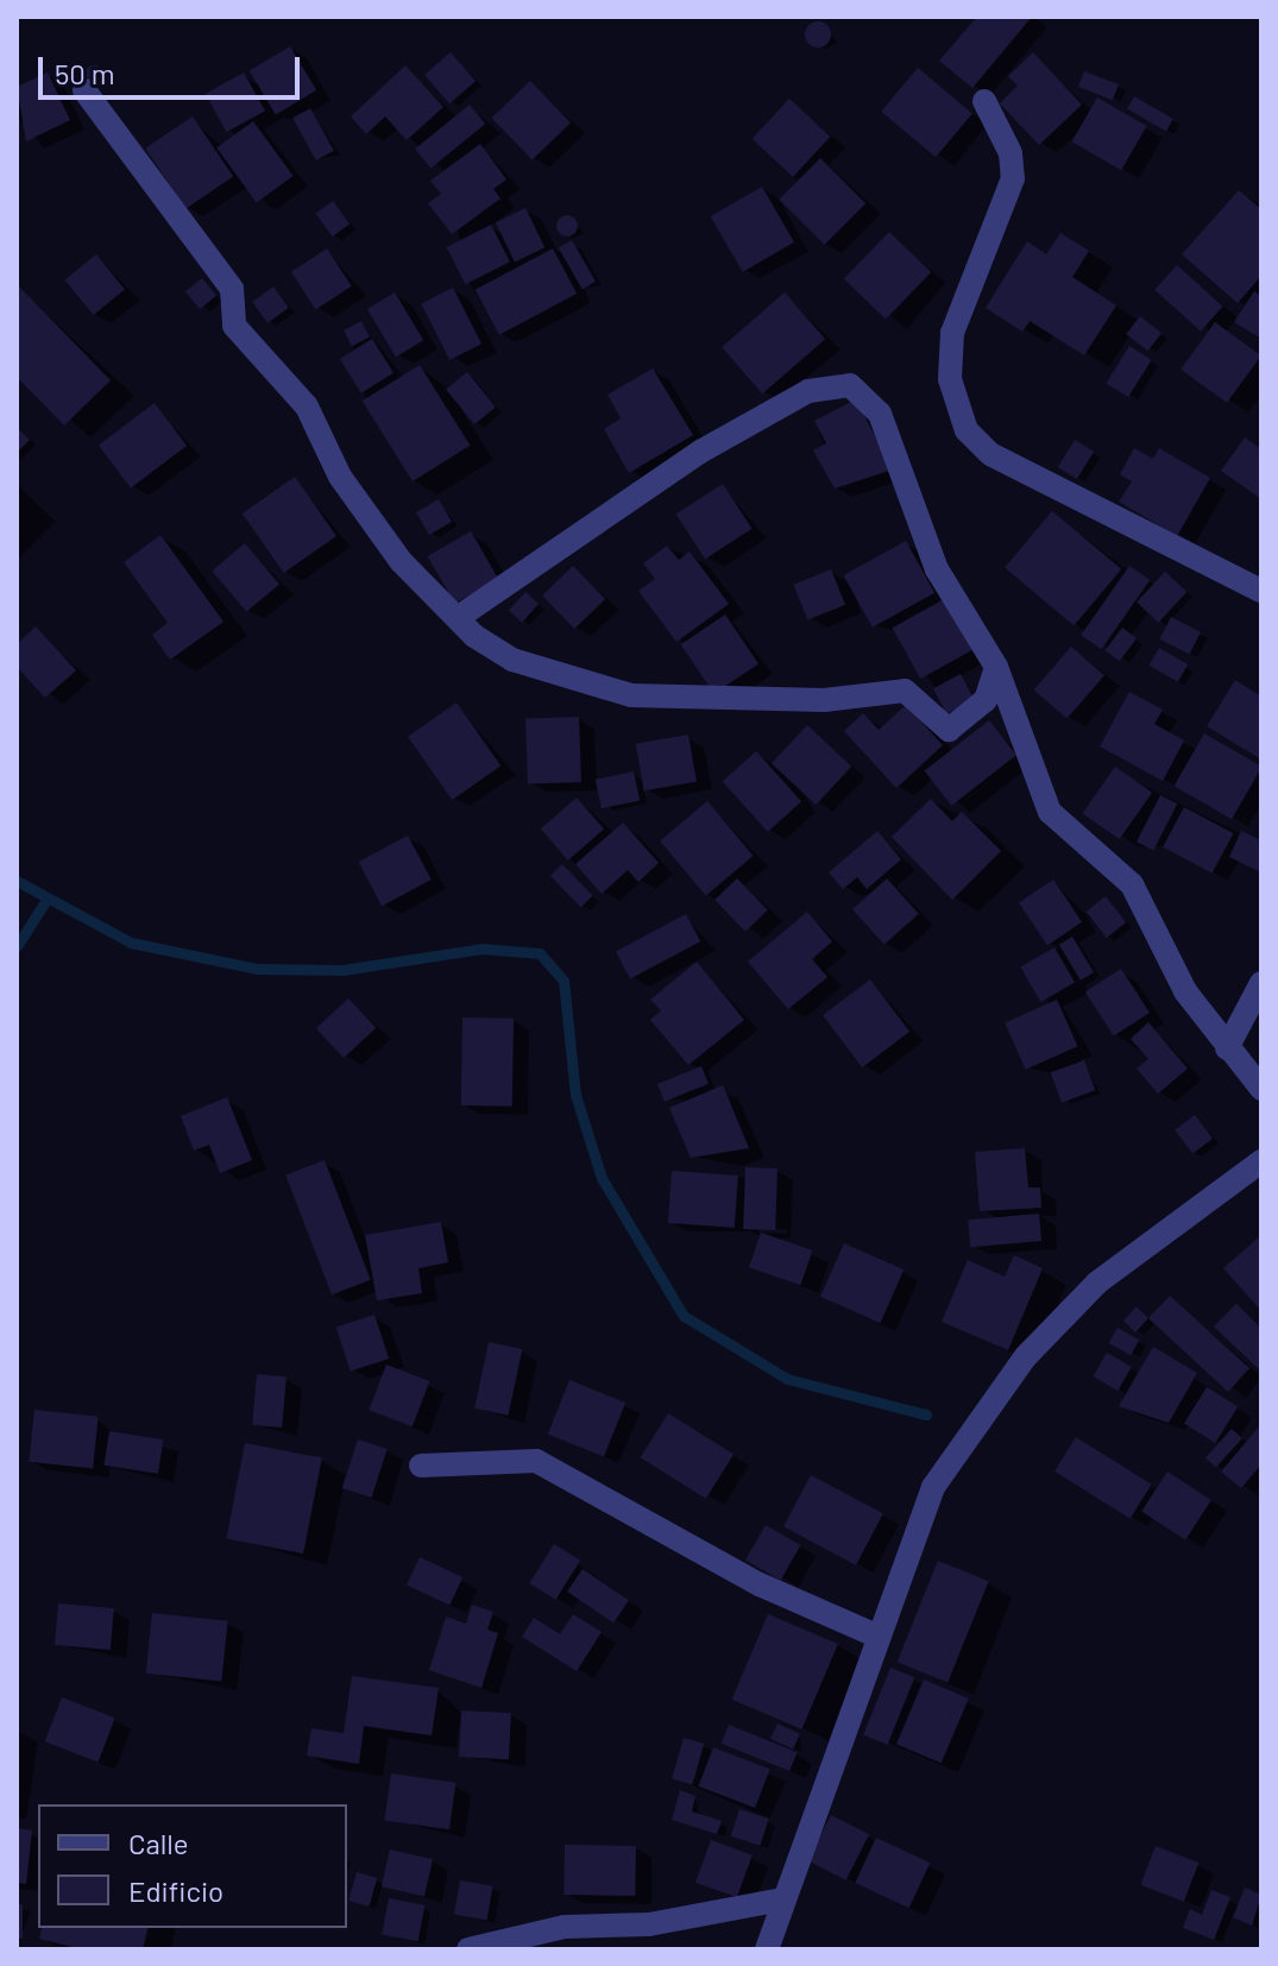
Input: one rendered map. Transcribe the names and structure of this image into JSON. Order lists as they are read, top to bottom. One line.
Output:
{"legend":["Calle","Edificio"],"scale_bar":"50 m"}
